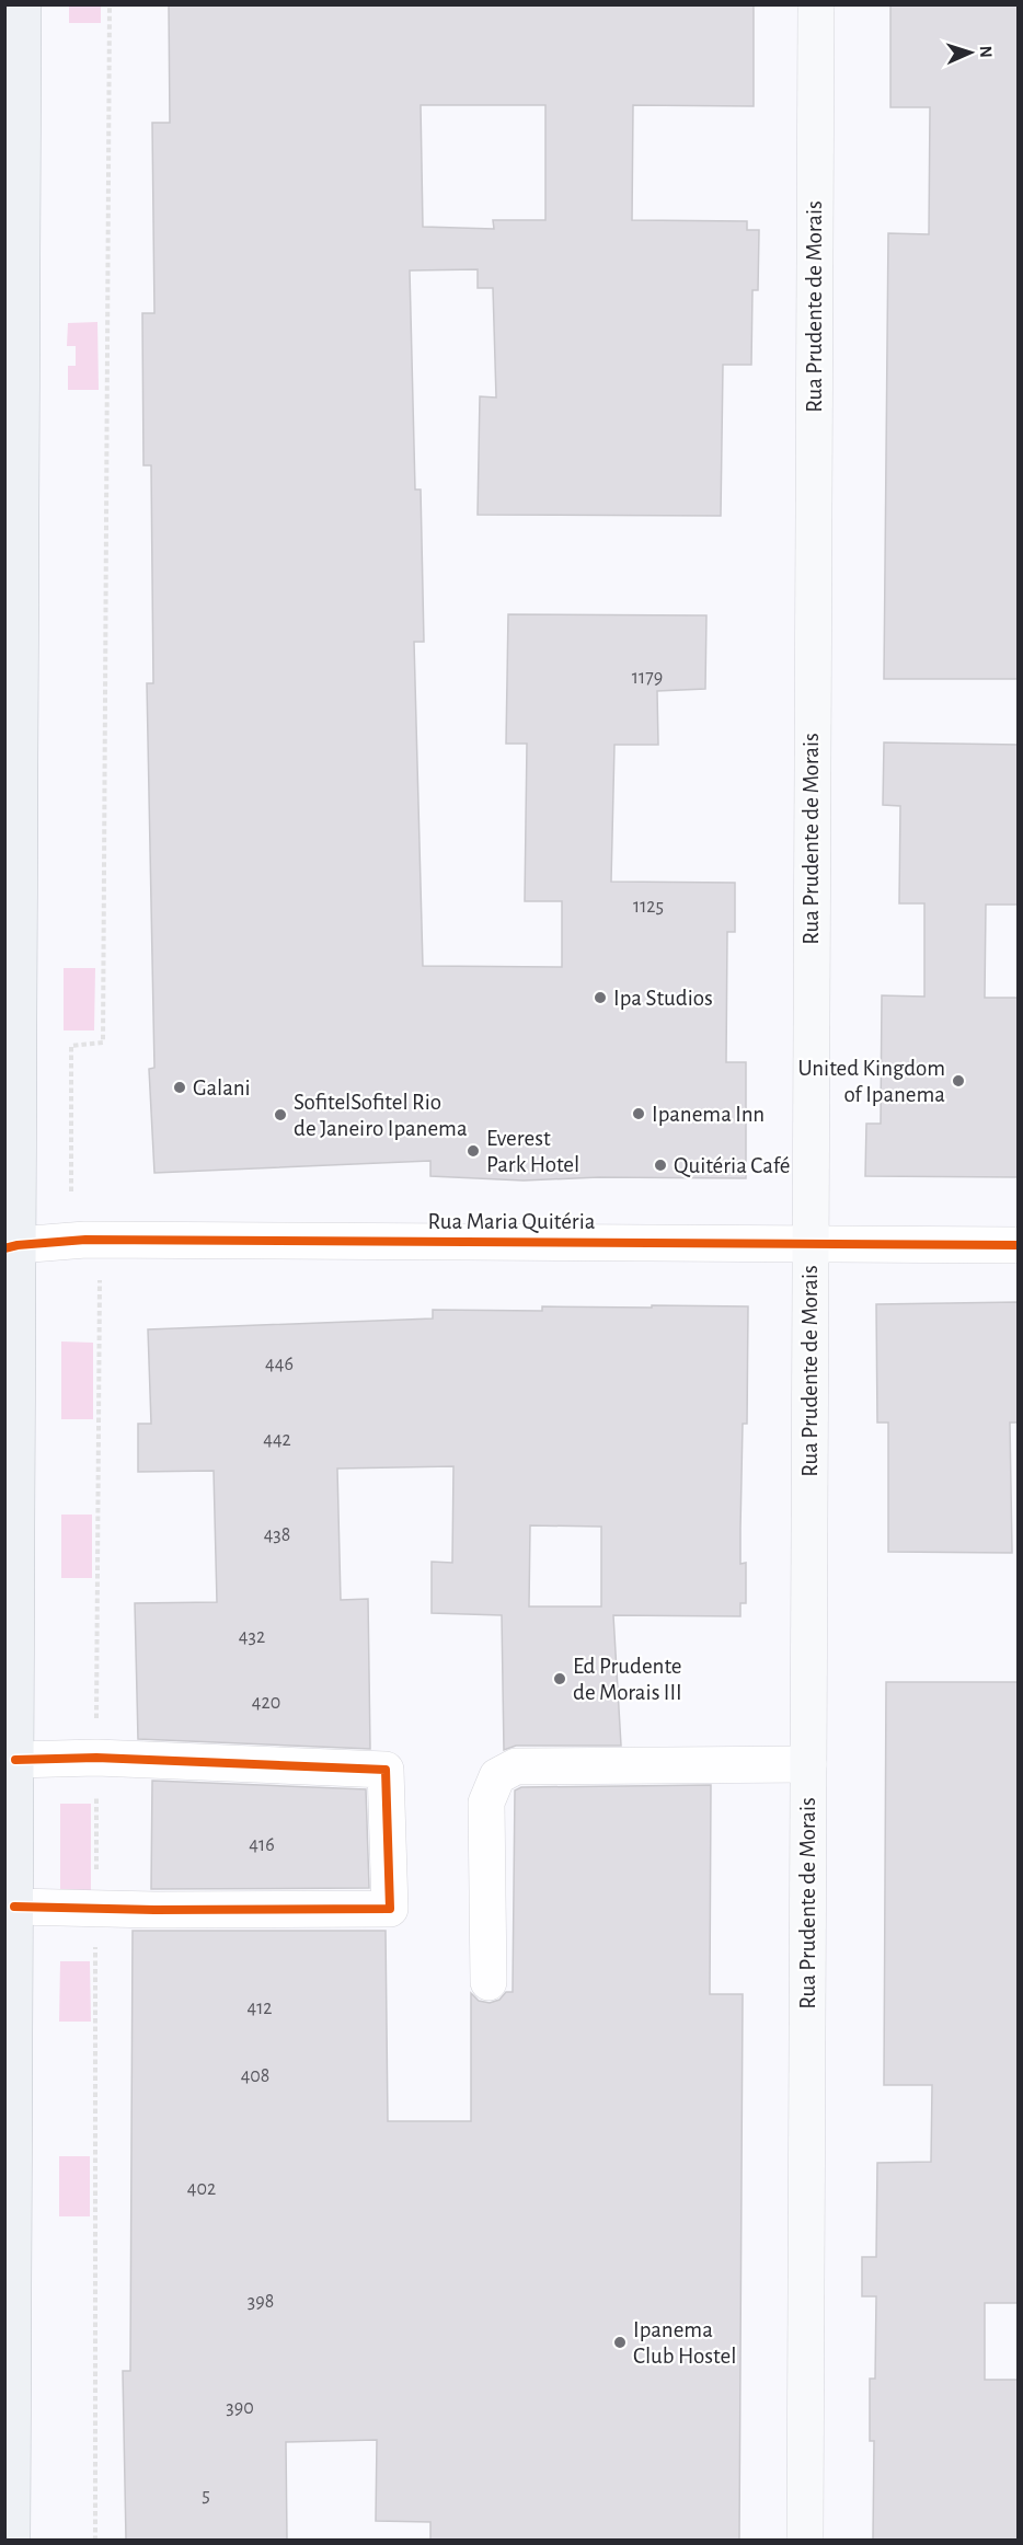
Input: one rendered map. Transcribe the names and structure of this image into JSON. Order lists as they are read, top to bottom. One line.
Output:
{"streets":{"main road":["Rua Prudente de Morais"],"street":["Rua Maria Quitéria"]},"crossings":[["Rua Prudente de Morais","Rua Maria Quitéria"]],"places":["Ipa Studios","United Kingdom of Ipanema","Galani","Ipanema Inn","SofitelSofitel Rio de Janeiro Ipanema","Everest Park Hotel","Quitéria Café","Ed Prudente de Morais III","Ipanema Club Hostel"],"house_numbers":["1179","1125","446","442","438","432","420","416","412","408","402","398","390","5"],"north":"right"}
